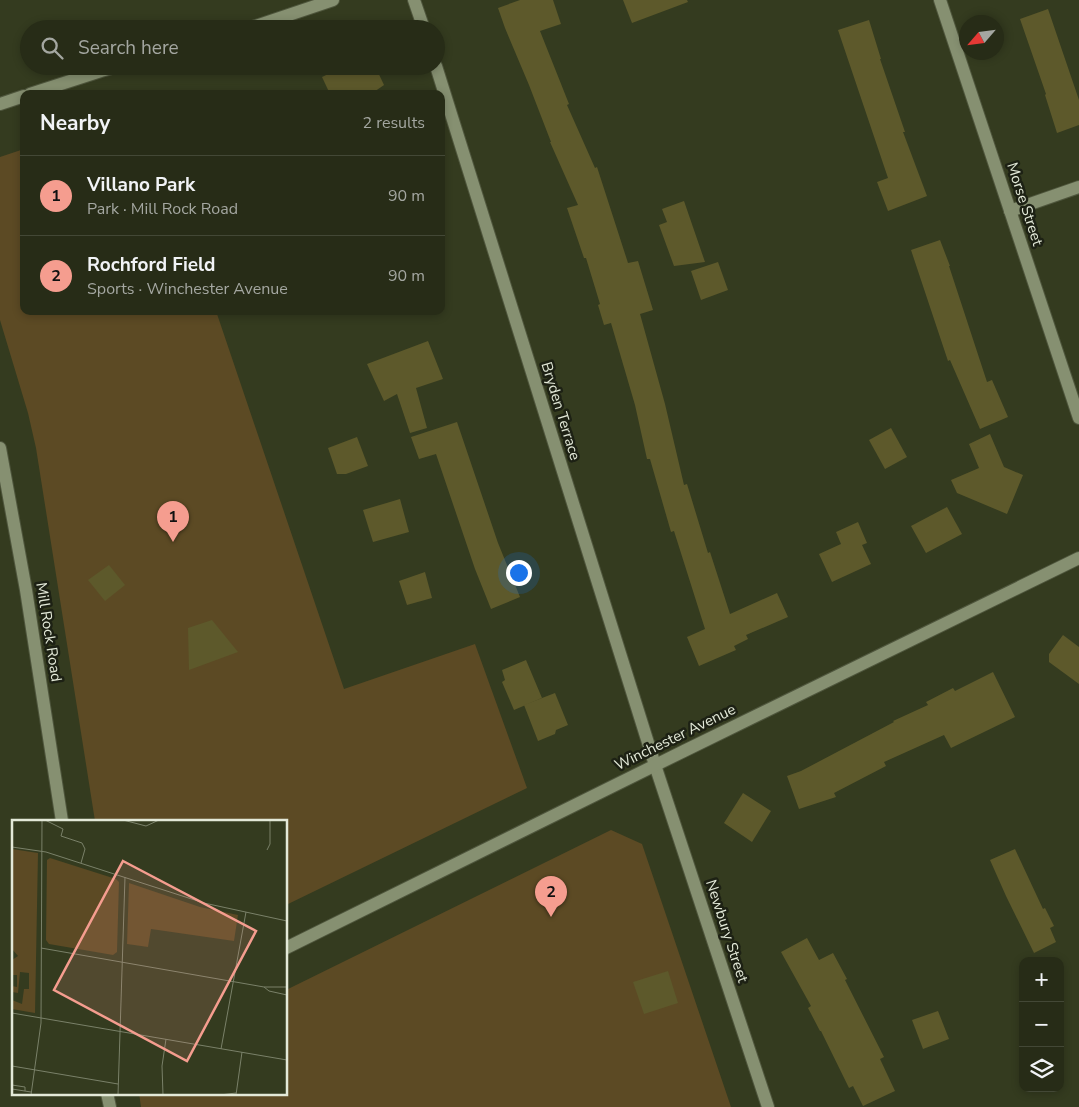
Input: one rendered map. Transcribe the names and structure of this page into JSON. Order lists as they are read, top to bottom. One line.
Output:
{"streets":{"street":["Morse Street","Bryden Terrace","Mill Rock Road","Winchester Avenue","Newbury Street"]},"crossings":[["Bryden Terrace","Winchester Avenue"],["Bryden Terrace","Newbury Street"],["Winchester Avenue","Newbury Street"]],"north":"bottom left","page":{"search":"Search here","heading":["Nearby","2 results"],"list":[{"mark":"1","name":"Villano Park","note":"Park · Mill Rock Road","value":"90 m"},{"mark":"2","name":"Rochford Field","note":"Sports · Winchester Avenue","value":"90 m"}],"pins":["1","2"],"map_buttons":["+","−"]}}
